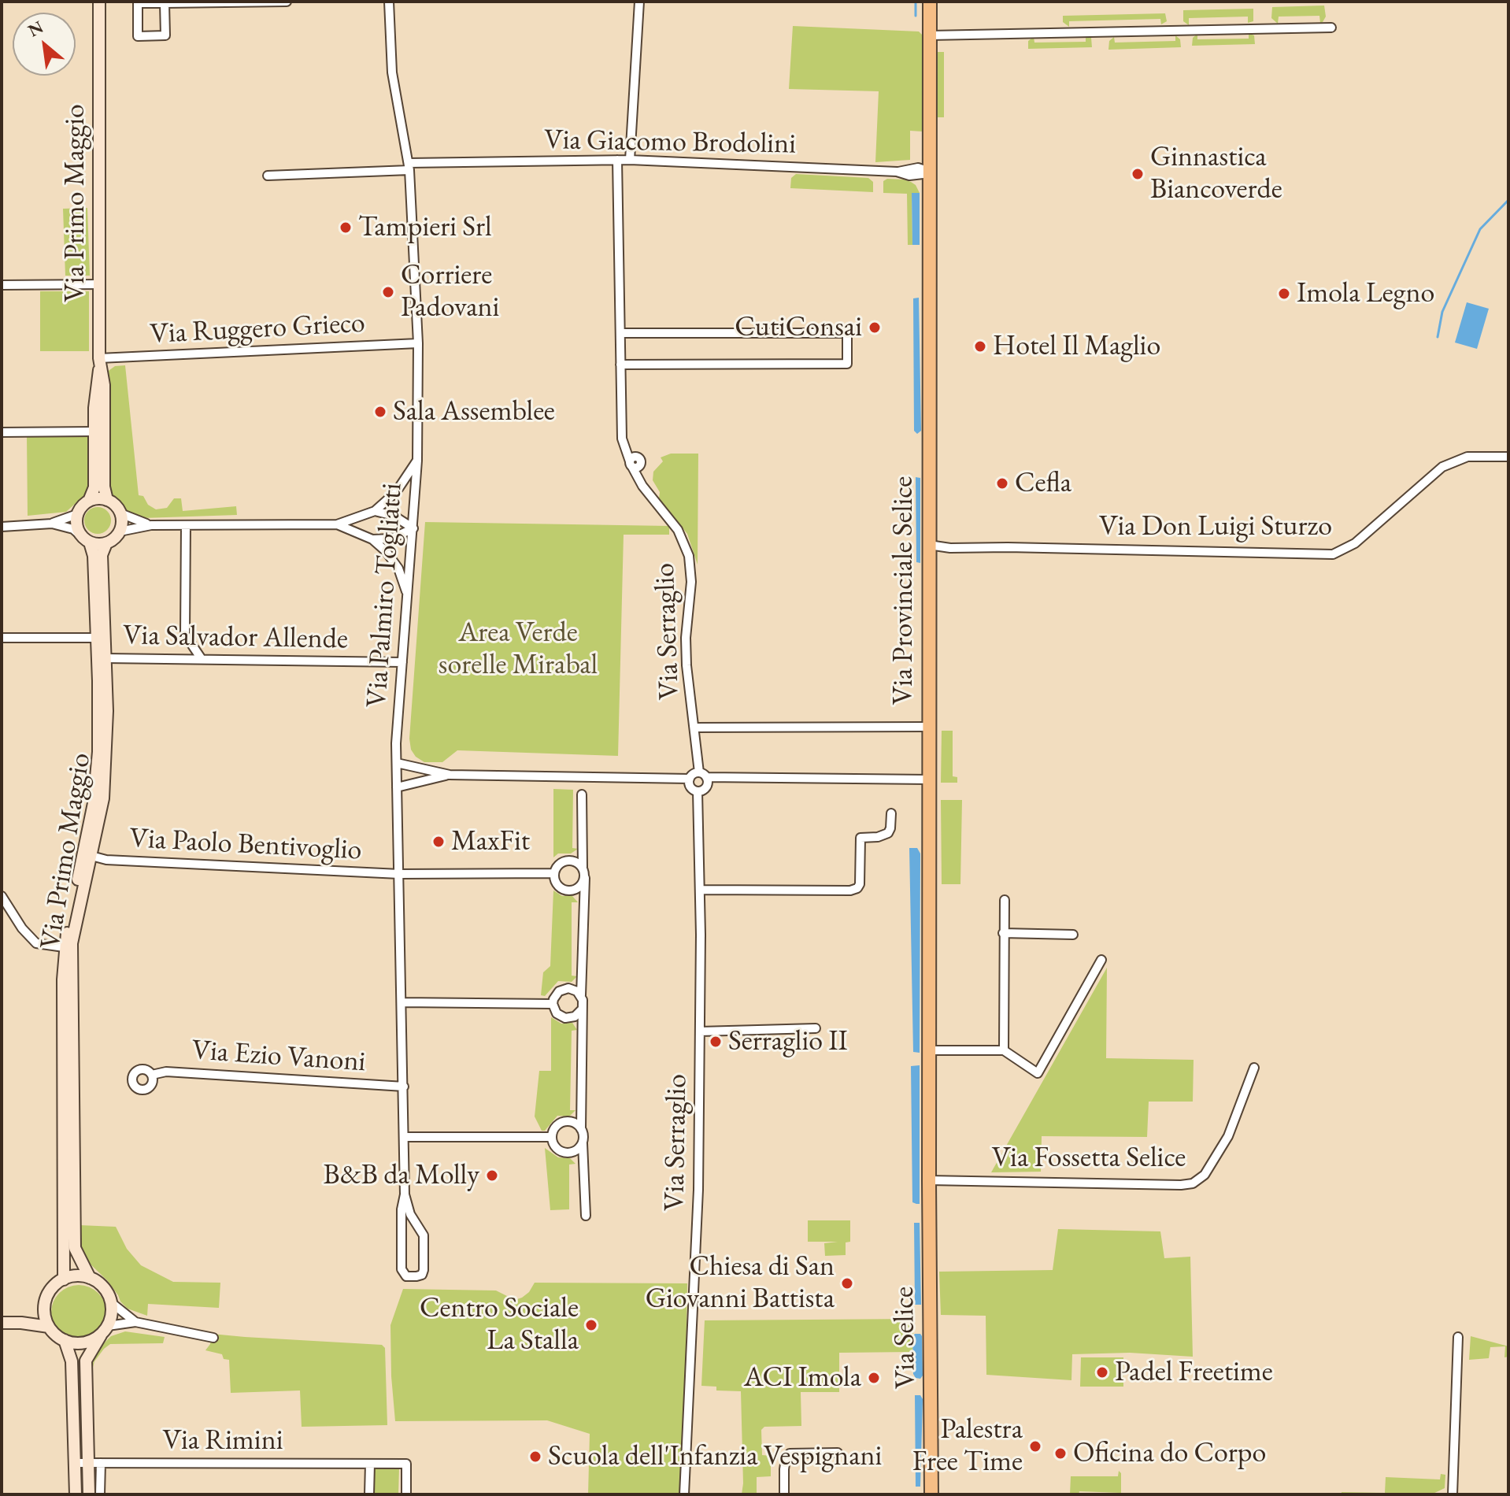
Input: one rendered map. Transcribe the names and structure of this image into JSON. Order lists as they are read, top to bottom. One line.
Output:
{"streets":{"main road":["Via Provinciale Selice","Via Selice"],"street":["Via Giacomo Brodolini","Via Primo Maggio","Via Ruggero Grieco","Via Don Luigi Sturzo","Via Palmiro Togliatti","Via Serraglio","Via Salvador Allende","Via Paolo Bentivoglio","Via Ezio Vanoni","Via Fossetta Selice","Via Rimini"]},"crossings":[["Via Giacomo Brodolini","Via Provinciale Selice"],["Via Giacomo Brodolini","Via Palmiro Togliatti"],["Via Primo Maggio","Via Ruggero Grieco"],["Via Primo Maggio","Via Salvador Allende"],["Via Primo Maggio","Via Paolo Bentivoglio"],["Via Ruggero Grieco","Via Palmiro Togliatti"],["Via Don Luigi Sturzo","Via Provinciale Selice"],["Via Provinciale Selice","Via Fossetta Selice"],["Via Provinciale Selice","Via Selice"],["Via Palmiro Togliatti","Via Salvador Allende"],["Via Palmiro Togliatti","Via Paolo Bentivoglio"],["Via Palmiro Togliatti","Via Ezio Vanoni"],["Via Fossetta Selice","Via Selice"]],"parks":["Area Verde sorelle Mirabal"],"places":["Ginnastica Biancoverde","Tampieri Srl","Corriere Padovani","Imola Legno","CutiConsai","Hotel Il Maglio","Sala Assemblee","Cefla","MaxFit","Serraglio II","B&B da Molly","Chiesa di San Giovanni Battista","Centro Sociale La Stalla","Padel Freetime","ACI Imola","Palestra Free Time","Oficina do Corpo","Scuola dell'Infanzia Vespignani"],"north":"top left"}
